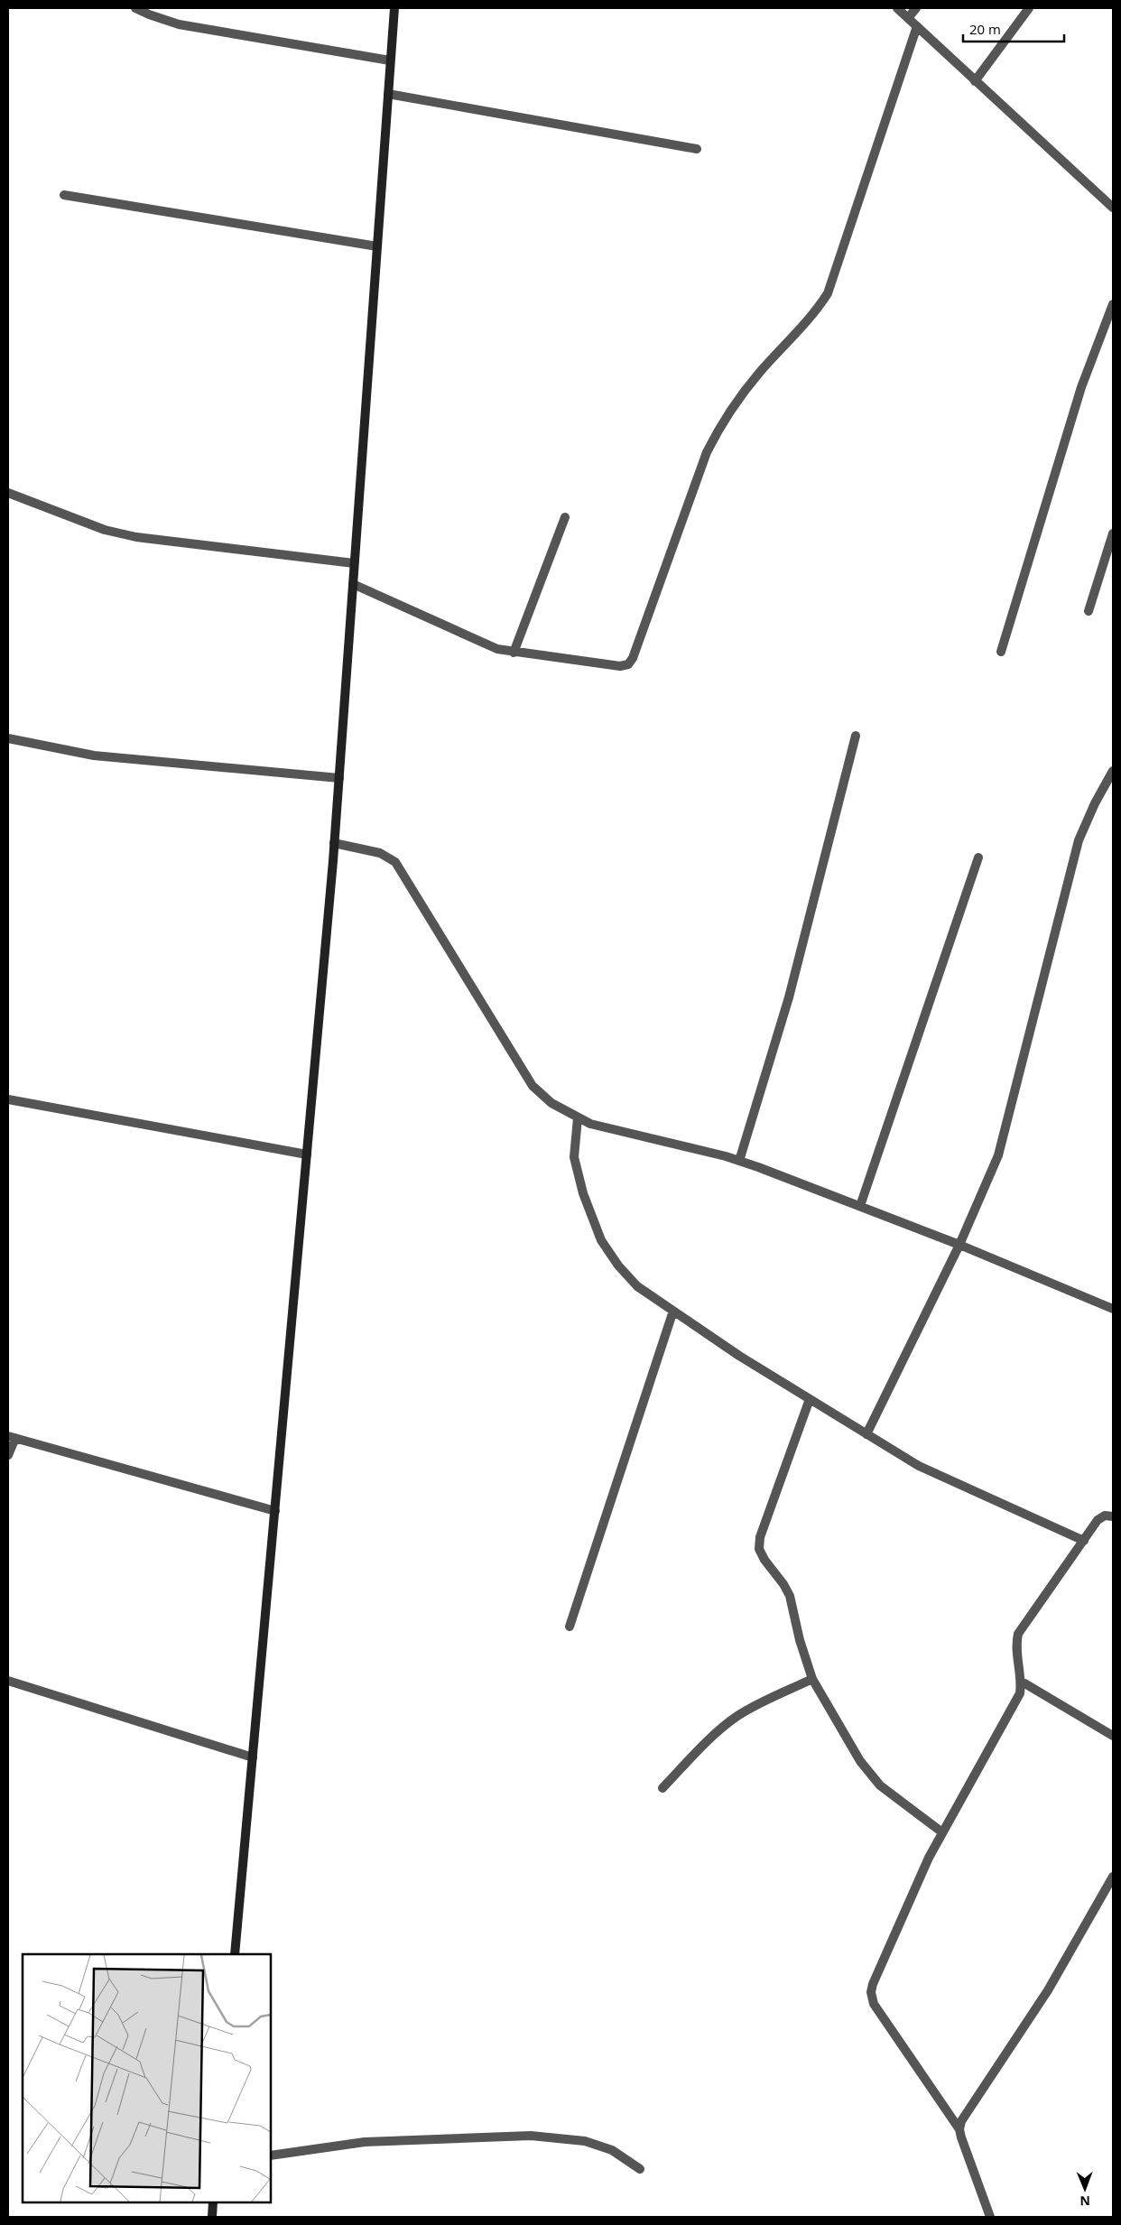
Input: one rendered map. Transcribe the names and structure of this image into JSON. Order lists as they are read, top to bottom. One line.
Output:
{"scale_bar":"20 m","north":"bottom"}
